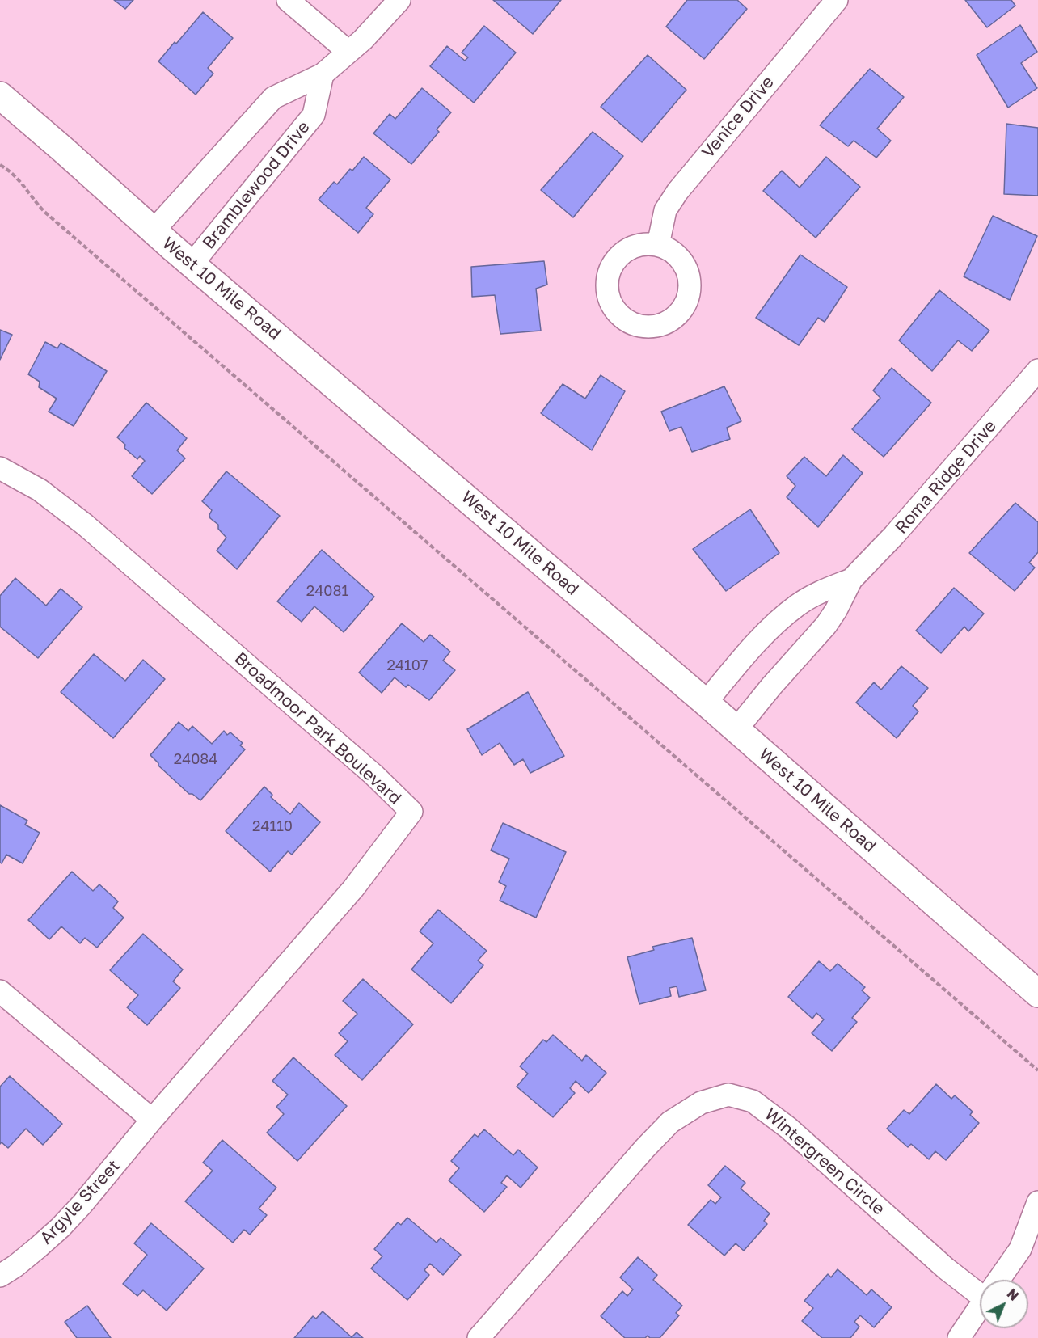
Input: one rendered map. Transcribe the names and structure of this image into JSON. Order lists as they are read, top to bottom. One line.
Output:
{"streets":{"main road":["West 10 Mile Road"],"street":["Venice Drive","Bramblewood Drive","Roma Ridge Drive","Broadmoor Park Boulevard","Wintergreen Circle","Argyle Street"]},"crossings":[["Bramblewood Drive","West 10 Mile Road"],["West 10 Mile Road","Roma Ridge Drive"],["Broadmoor Park Boulevard","Argyle Street"]],"house_numbers":["24081","24107","24084","24110"],"north":"top right"}
